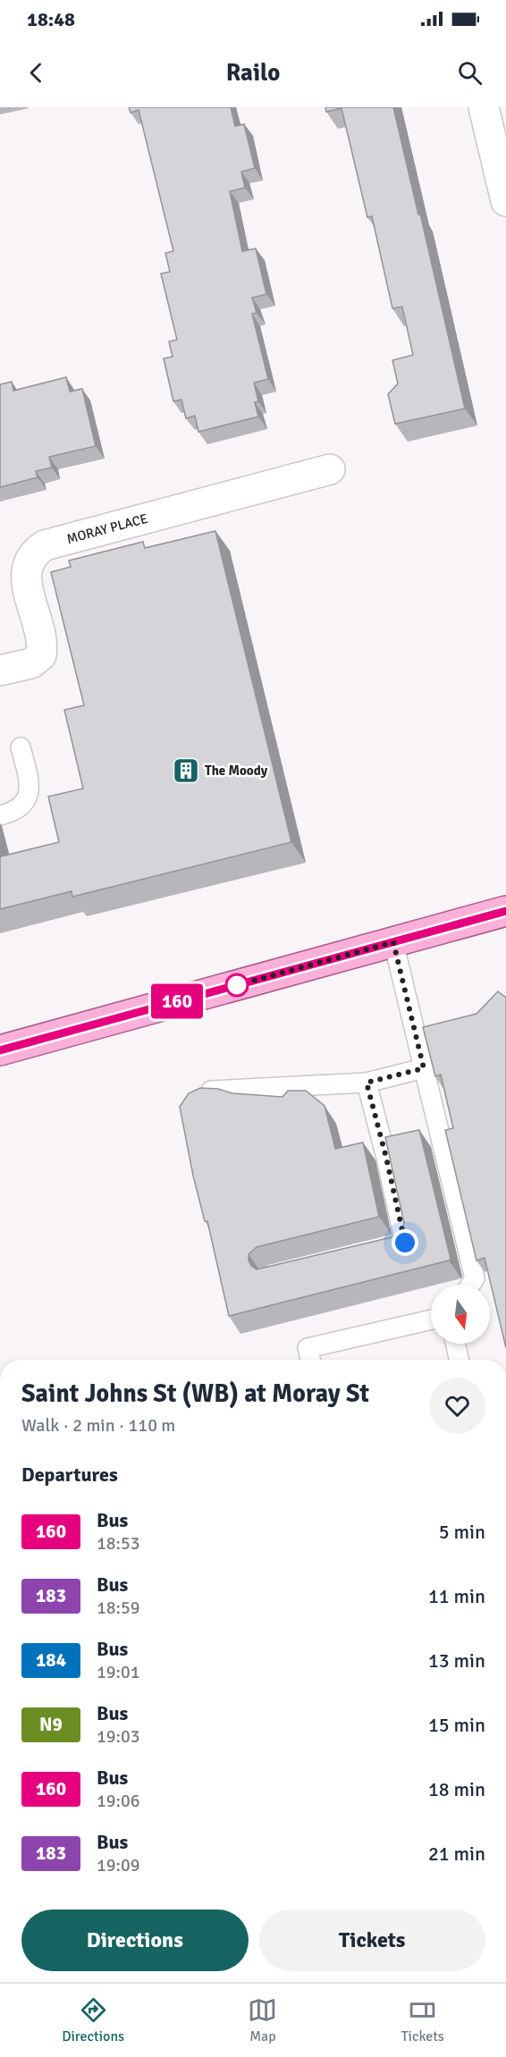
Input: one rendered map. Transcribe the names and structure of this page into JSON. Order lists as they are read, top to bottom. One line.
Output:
{"streets":{"street":["MORAY PLACE"]},"places":{"building":["The Moody"]},"lines":["bus line 160"],"north":"bottom","page":{"status":"18:48","header":"Railo","on_map":"160","heading":[["Saint Johns St (WB) at Moray St","Walk · 2 min · 110 m"],"Departures"],"list":[{"mark":"160","name":"Bus","note":"18:53","value":"5 min"},{"mark":"183","name":"Bus","note":"18:59","value":"11 min"},{"mark":"184","name":"Bus","note":"19:01","value":"13 min"},{"mark":"N9","name":"Bus","note":"19:03","value":"15 min"},{"mark":"160","name":"Bus","note":"19:06","value":"18 min"},{"mark":"183","name":"Bus","note":"19:09","value":"21 min"}],"buttons":["Directions","Tickets"],"tabs":["Directions","Map","Tickets"]}}
